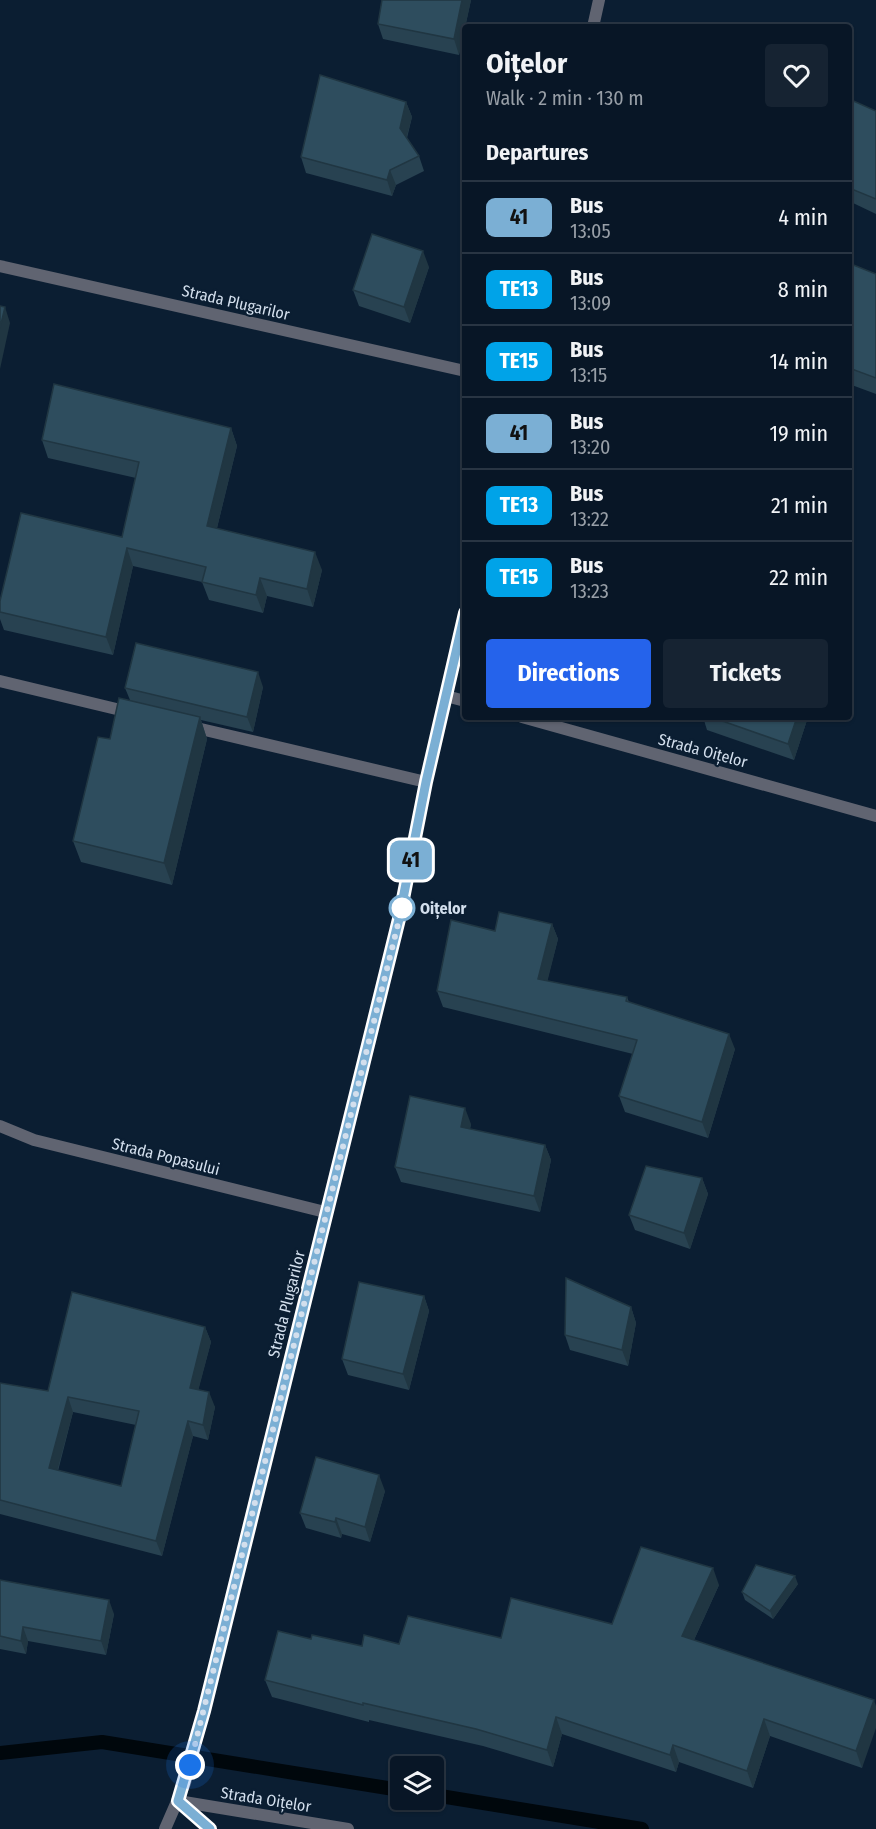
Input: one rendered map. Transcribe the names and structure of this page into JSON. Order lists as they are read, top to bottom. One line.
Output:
{"streets":{"street":["Strada Plugarilor","Strada Oițelor","Strada Popasului"]},"crossings":[["Strada Plugarilor","Strada Oițelor"],["Strada Plugarilor","Strada Popasului"]],"places":["Oițelor"],"lines":["bus line 41"],"page":{"on_map":"41","heading":[["Oițelor","Walk · 2 min · 130 m"],"Departures"],"list":[{"mark":"41","name":"Bus","note":"13:05","value":"4 min"},{"mark":"TE13","name":"Bus","note":"13:09","value":"8 min"},{"mark":"TE15","name":"Bus","note":"13:15","value":"14 min"},{"mark":"41","name":"Bus","note":"13:20","value":"19 min"},{"mark":"TE13","name":"Bus","note":"13:22","value":"21 min"},{"mark":"TE15","name":"Bus","note":"13:23","value":"22 min"}],"buttons":["Directions","Tickets"]}}
